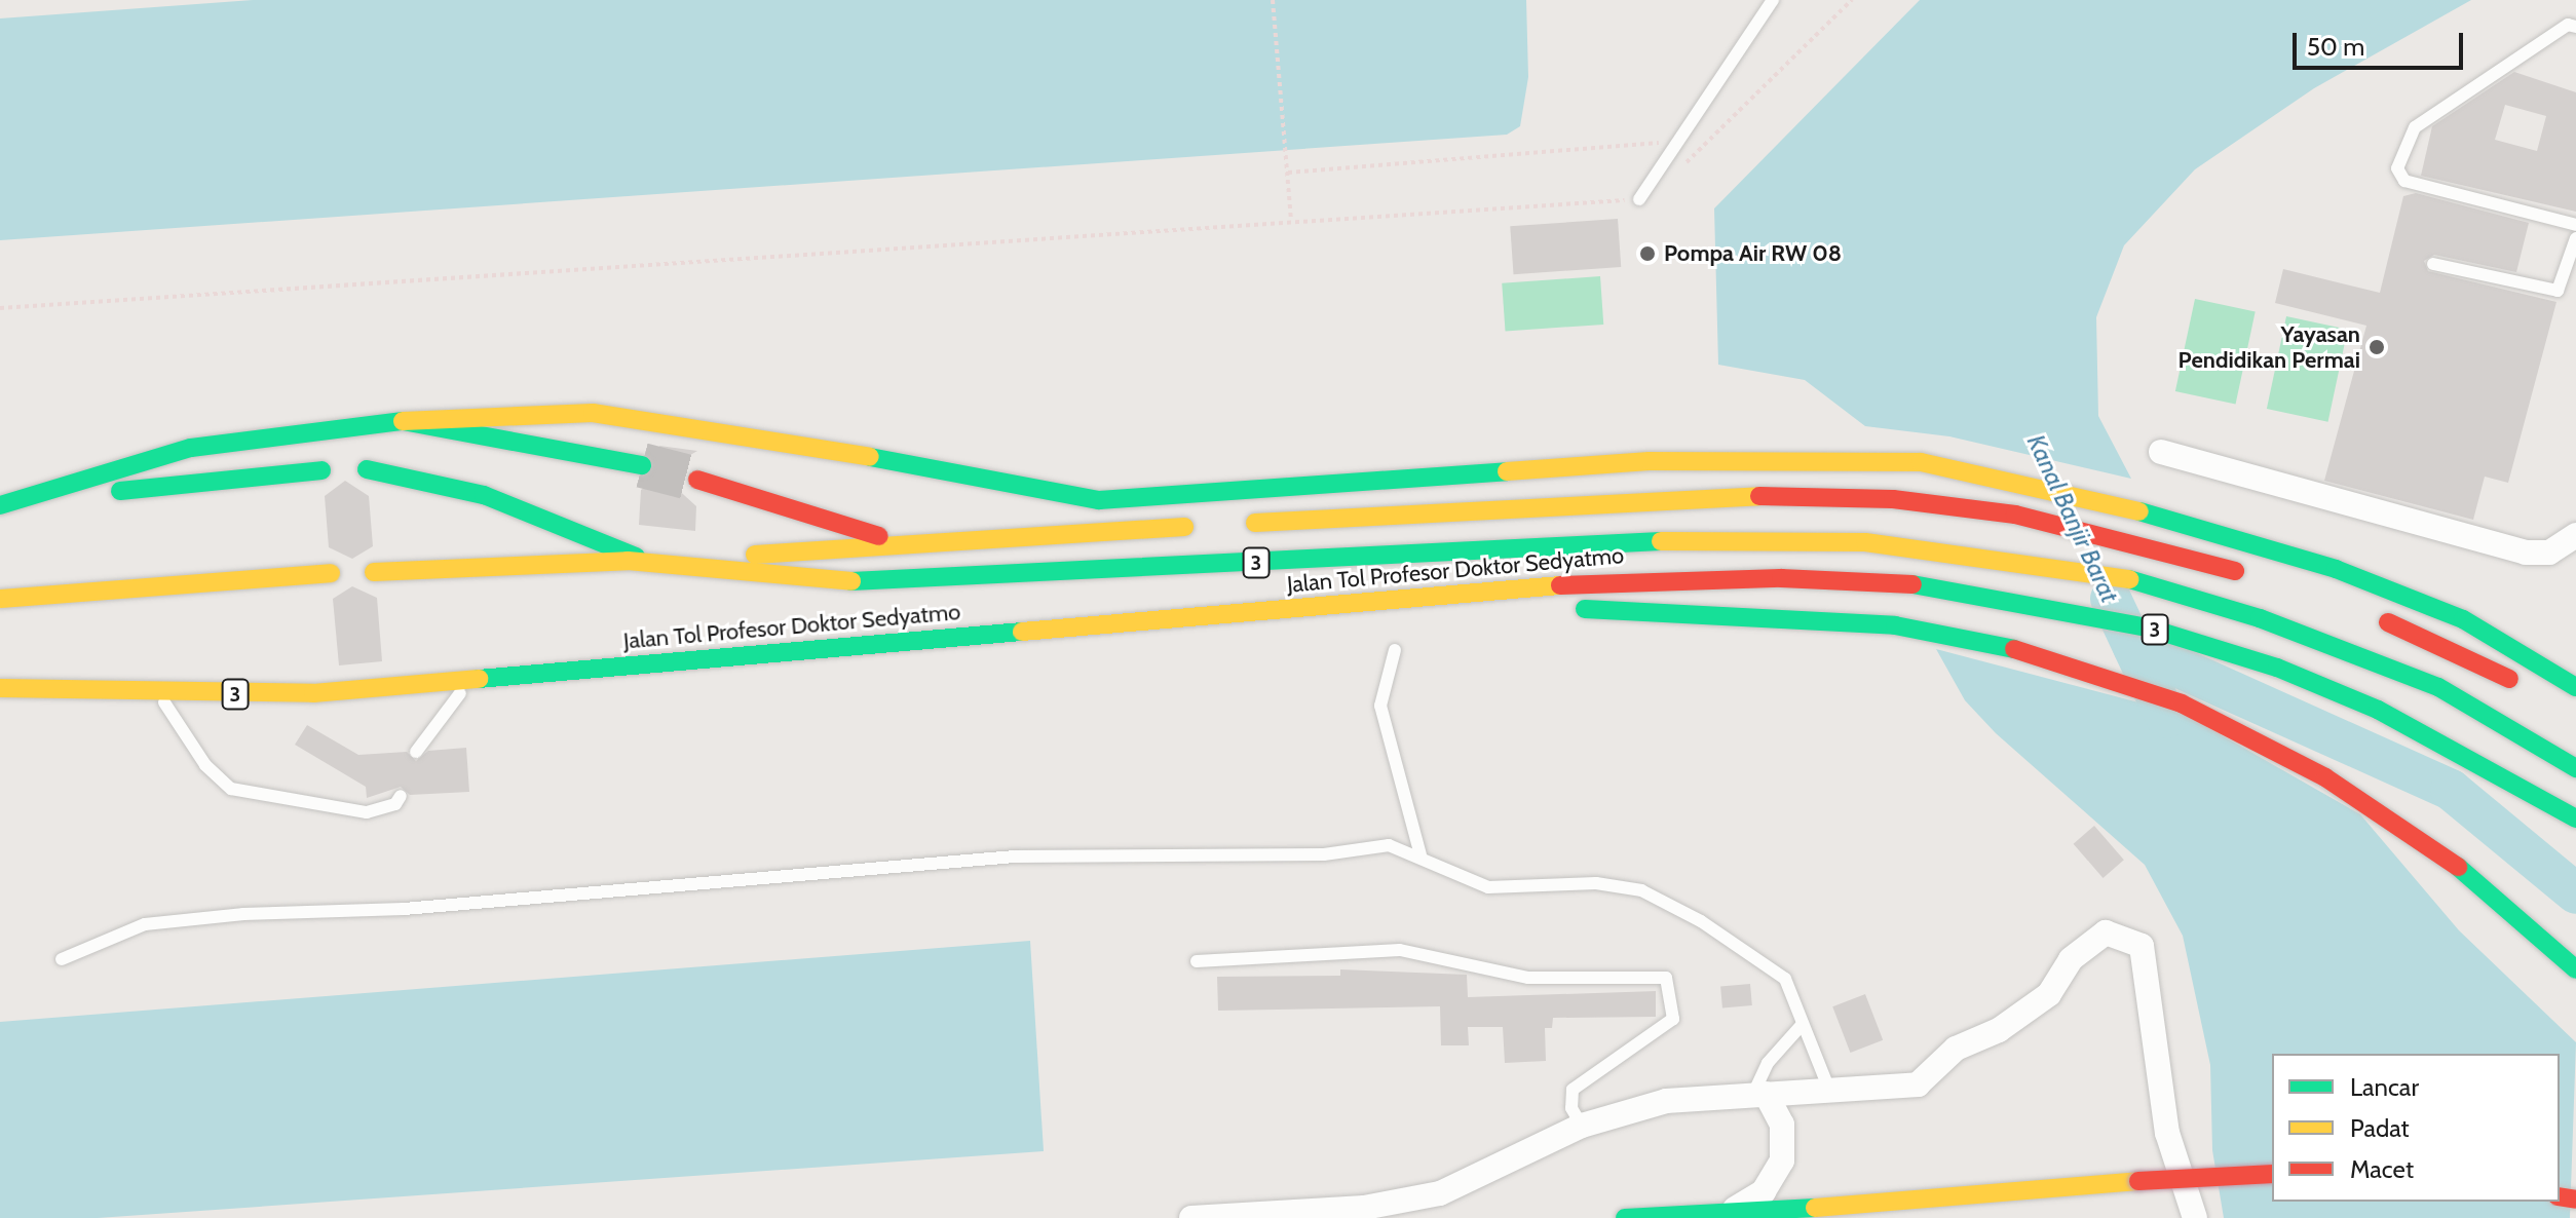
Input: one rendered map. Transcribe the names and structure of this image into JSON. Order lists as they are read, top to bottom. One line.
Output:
{"streets":{"main road":["3","Jalan Tol Profesor Doktor Sedyatmo"]},"water":["Kanal Banjir Barat"],"places":["Pompa Air RW 08","Yayasan Pendidikan Permai"],"legend":["Lancar","Padat","Macet"],"scale_bar":"50 m"}
